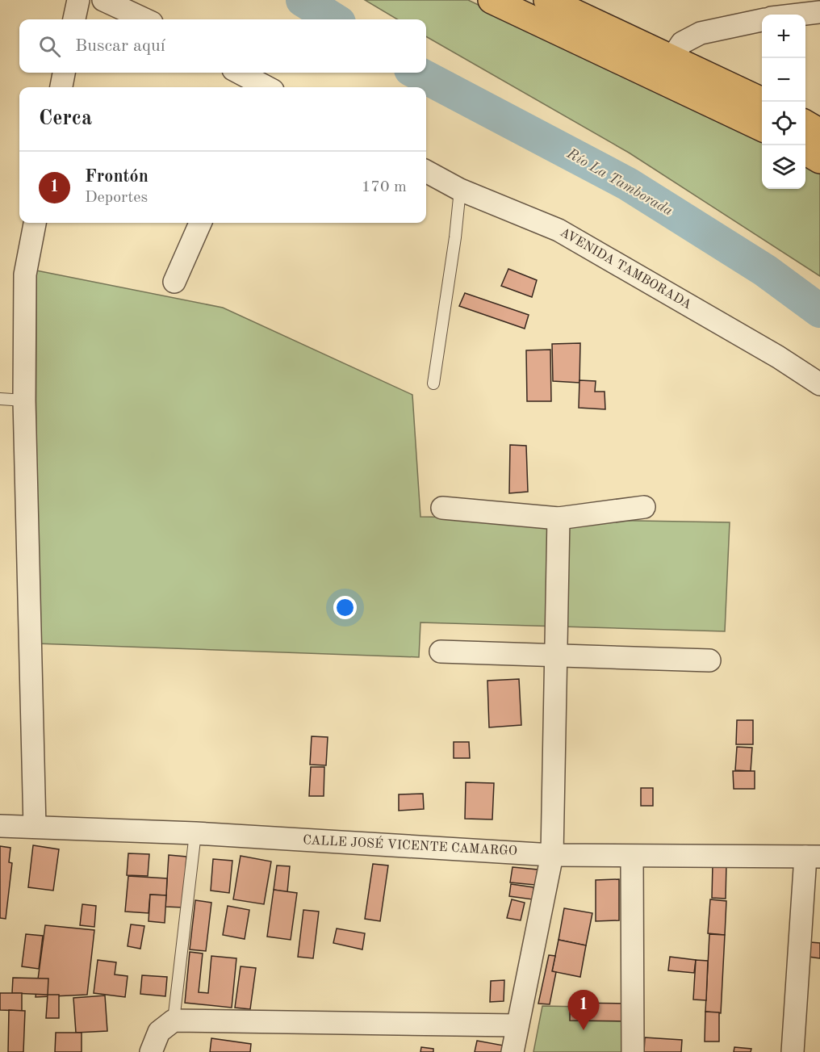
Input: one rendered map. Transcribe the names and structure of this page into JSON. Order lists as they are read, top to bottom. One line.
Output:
{"streets":{"street":["AVENIDA TAMBORADA","CALLE JOSÉ VICENTE CAMARGO"]},"water":["Río La Tamborada"],"page":{"map_buttons":["+","−"],"search":"Buscar aquí","heading":"Cerca","list":[{"mark":"1","name":"Frontón","note":"Deportes","value":"170 m"}],"pins":"1"}}
